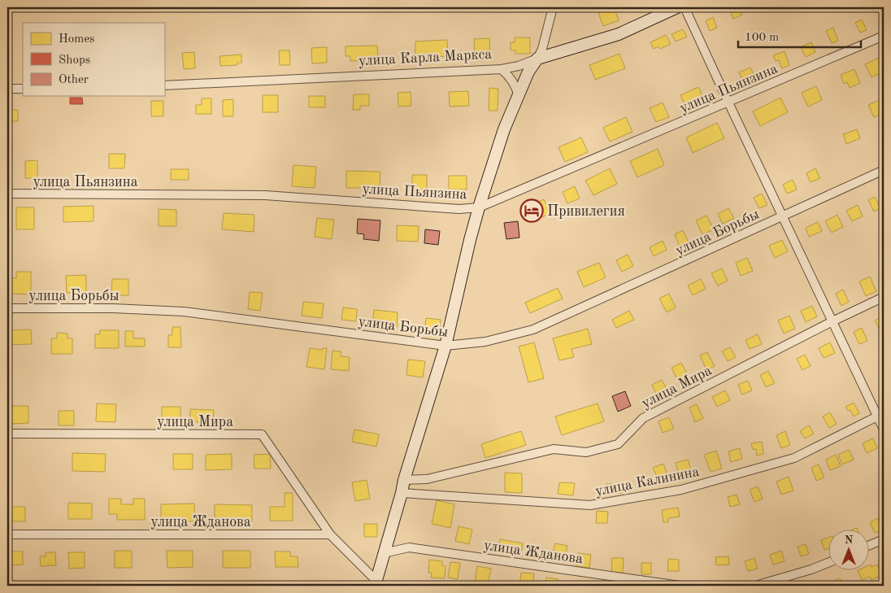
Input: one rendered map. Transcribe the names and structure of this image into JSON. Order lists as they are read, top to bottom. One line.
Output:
{"streets":{"street":["улица Карла Маркса","улица Пьянзина","улица Борьбы","улица Мира","улица Калинина","улица Жданова"]},"crossings":[["улица Мира","улица Жданова"]],"places":{"hotel":["Привилегия"]},"legend":["Homes","Shops","Other"],"scale_bar":"100 m","north":"top"}
